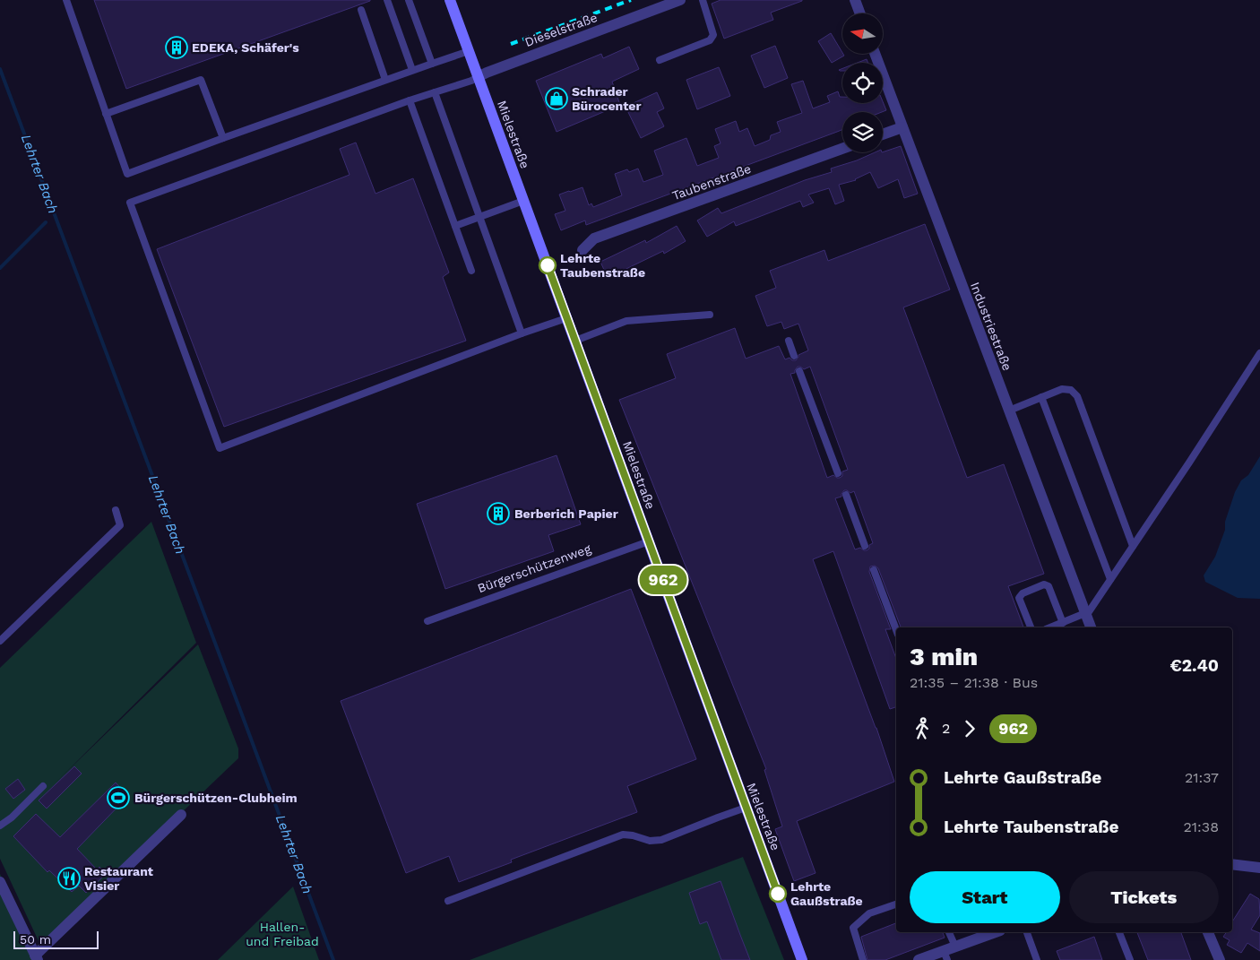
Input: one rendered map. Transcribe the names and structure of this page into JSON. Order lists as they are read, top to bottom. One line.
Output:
{"streets":{"street":["Dieselstraße","Mielestraße","Taubenstraße","Industriestraße"],"lane":["Bürgerschützenweg"]},"crossings":[["Dieselstraße","Mielestraße"],["Mielestraße","Bürgerschützenweg"]],"water":["Lehrter Bach"],"parks":["Hallen- und Freibad"],"places":{"building":["EDEKA, Schäfer's","Berberich Papier"],"shop":["Schrader Bürocenter"],"other":["Lehrte Taubenstraße","Lehrte Gaußstraße"],"sports":["Bürgerschützen-Clubheim"],"restaurant":["Restaurant Visier"]},"lines":["bus line 962"],"scale_bar":"50 m","north":"left","page":{"on_map":"962","heading":["3 min","21:35 – 21:38 · Bus","€2.40"],"legs":["2","962"],"list":[{"name":"Lehrte Gaußstraße","value":"21:37"},{"name":"Lehrte Taubenstraße","value":"21:38"}],"buttons":["Start","Tickets"],"scale":"50 m"}}
